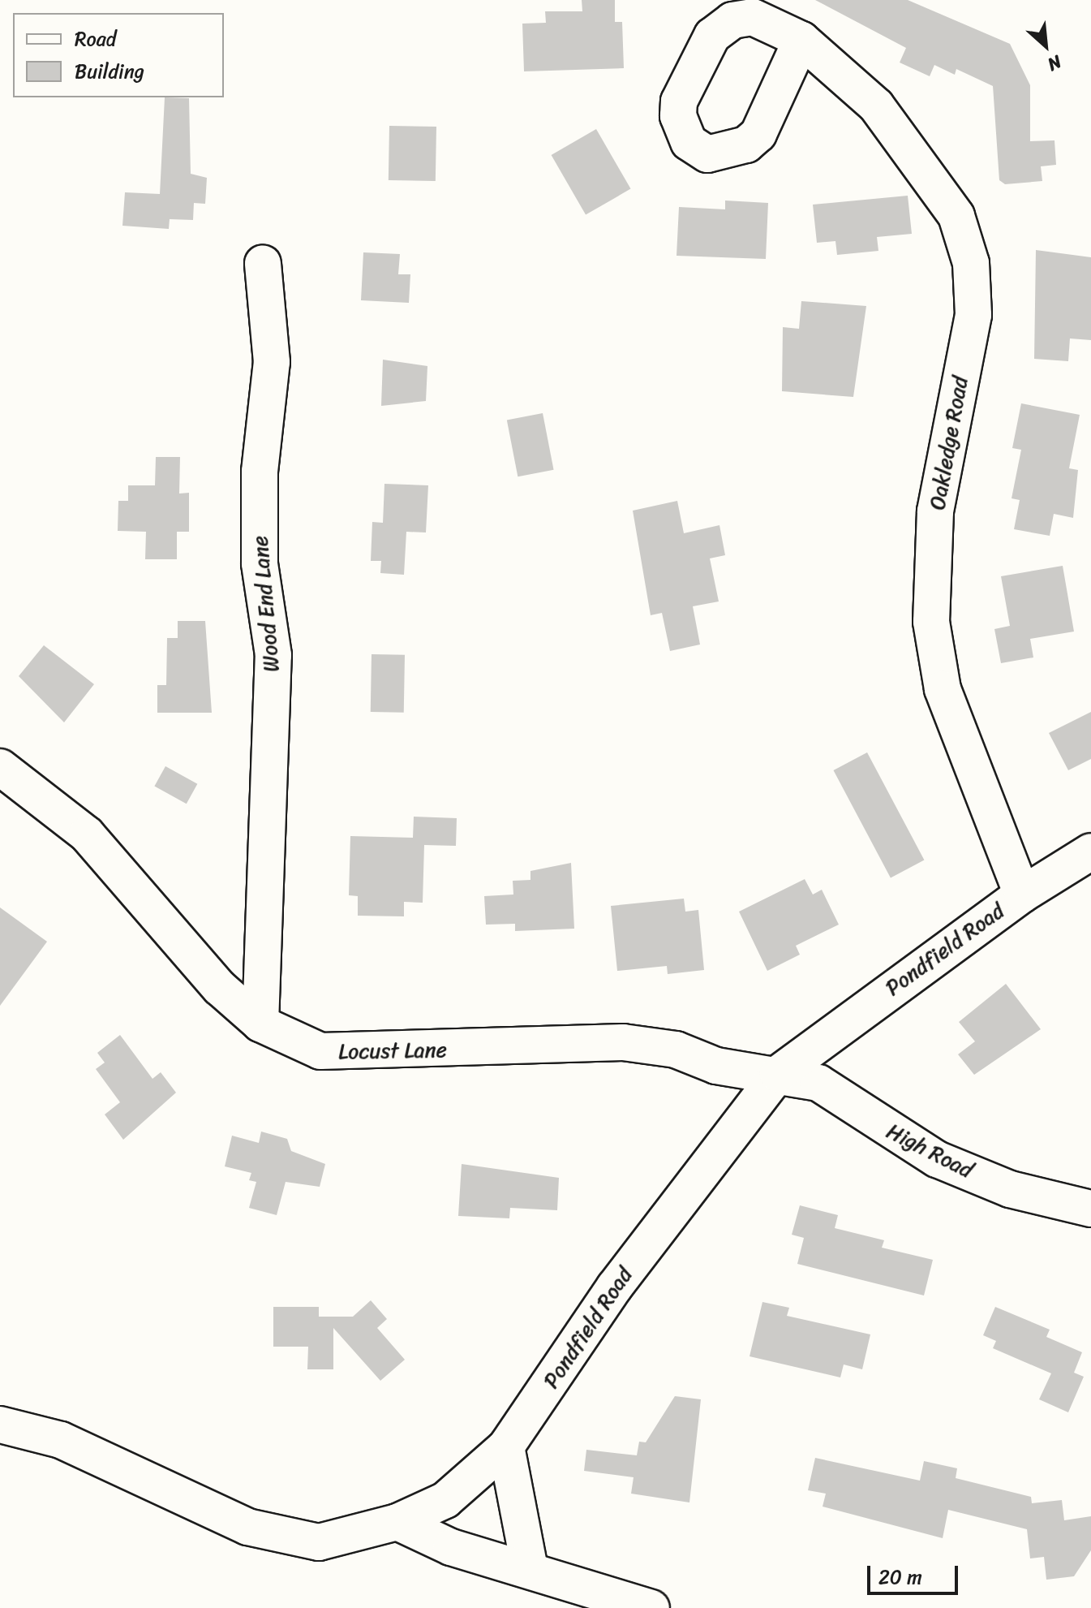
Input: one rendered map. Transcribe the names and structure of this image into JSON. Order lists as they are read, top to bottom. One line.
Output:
{"streets":{"street":["Oakledge Road","Wood End Lane","Pondfield Road","Locust Lane","High Road"]},"crossings":[["Oakledge Road","Pondfield Road"],["Wood End Lane","Locust Lane"],["Pondfield Road","Locust Lane"],["Pondfield Road","High Road"],["Locust Lane","High Road"]],"legend":["Road","Building"],"scale_bar":"20 m","north":"bottom right"}
